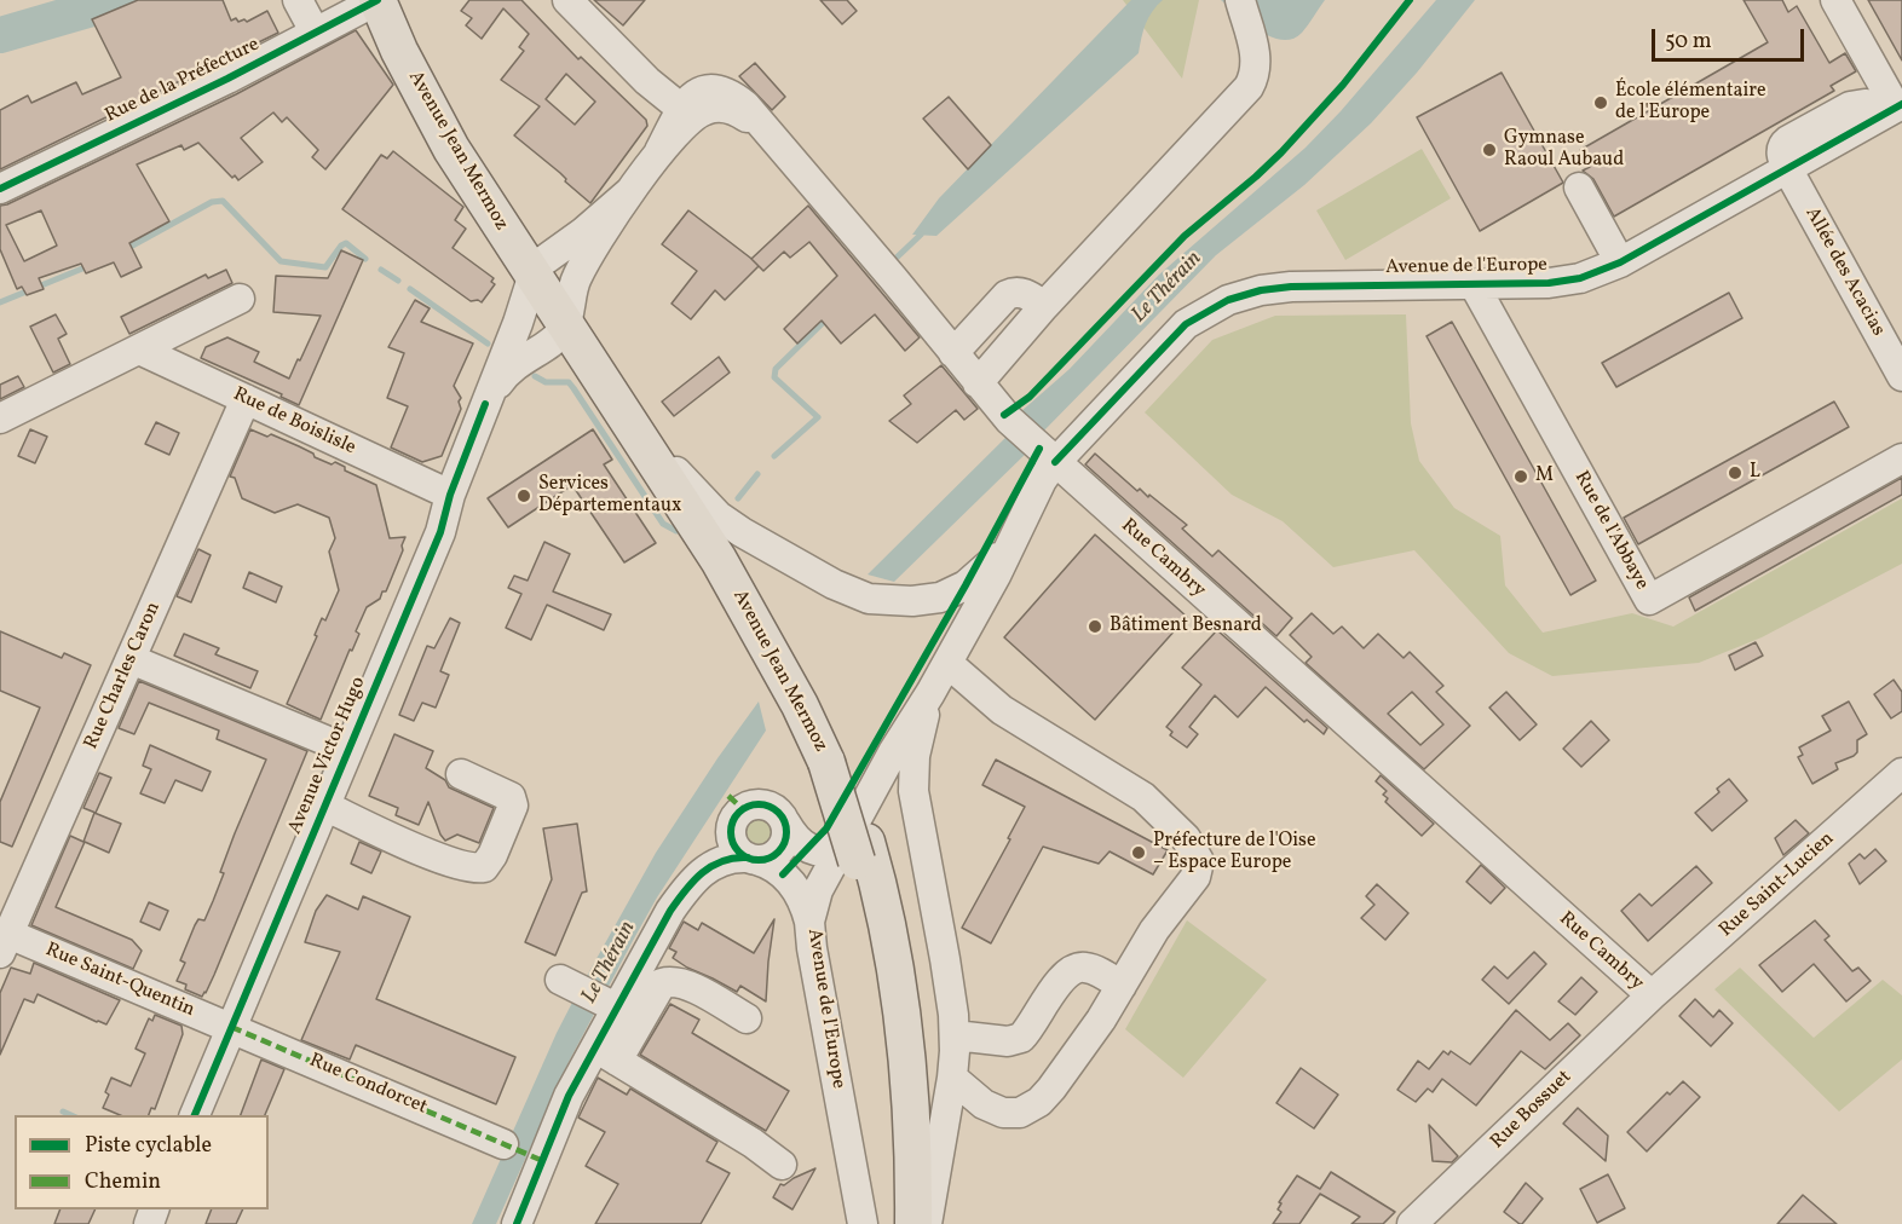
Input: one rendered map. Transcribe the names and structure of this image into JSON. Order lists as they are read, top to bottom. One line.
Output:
{"streets":{"main road":["Avenue Jean Mermoz"],"street":["Rue de la Préfecture","Avenue de l'Europe","Allée des Acacias","Rue de Boislisle","Rue de l'Abbaye","Rue Cambry","Rue Charles Caron","Avenue Victor Hugo","Rue Saint-Lucien","Rue Saint-Quentin","Rue Condorcet","Rue Bossuet"]},"crossings":[["Rue de la Préfecture","Avenue Jean Mermoz"],["Avenue Jean Mermoz","Avenue de l'Europe"],["Avenue Jean Mermoz","Avenue Victor Hugo"],["Avenue de l'Europe","Allée des Acacias"],["Avenue de l'Europe","Rue de l'Abbaye"],["Avenue de l'Europe","Rue Cambry"],["Rue de Boislisle","Rue Charles Caron"],["Rue de Boislisle","Avenue Victor Hugo"],["Rue Cambry","Avenue Victor Hugo"],["Rue Cambry","Rue Saint-Lucien"],["Rue Cambry","Rue Bossuet"],["Rue Charles Caron","Rue Saint-Quentin"],["Avenue Victor Hugo","Rue Saint-Quentin"],["Avenue Victor Hugo","Rue Condorcet"],["Rue Saint-Lucien","Rue Bossuet"],["Rue Saint-Quentin","Rue Condorcet"]],"water":["Le Thérain"],"places":["École élémentaire de l'Europe","Gymnase Raoul Aubaud","L","M","Services Départementaux","Bâtiment Besnard","Préfecture de l'Oise – Espace Europe"],"legend":["Piste cyclable","Chemin"],"scale_bar":"50 m"}
